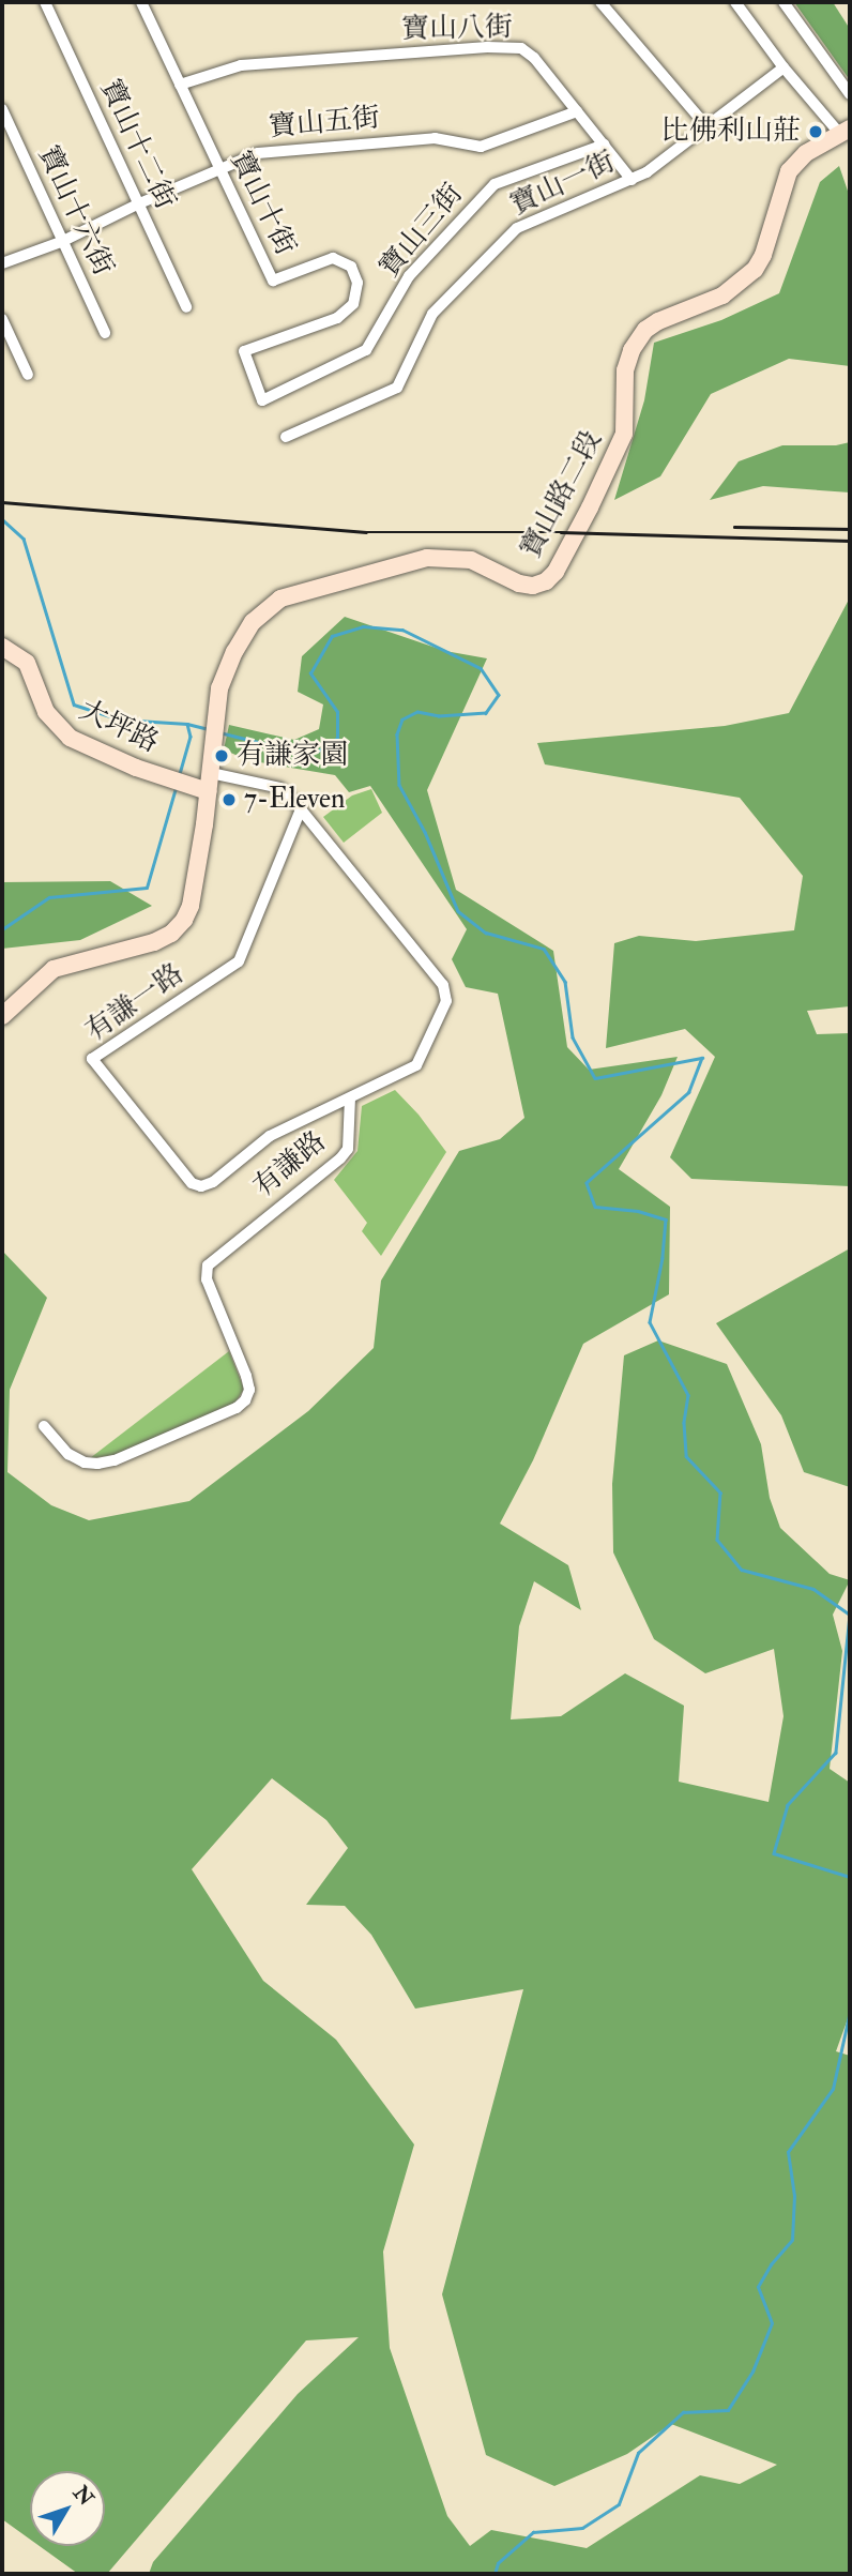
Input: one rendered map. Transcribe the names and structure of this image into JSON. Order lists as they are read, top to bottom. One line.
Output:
{"streets":{"street":["寶山八街","寶山五街","寶山十二街","寶山一街","寶山十街","寶山十六街","寶山三街","寶山路二段","大坪路","有謙一路","有謙路"]},"crossings":[["寶山八街","寶山五街"],["寶山八街","寶山一街"],["寶山八街","寶山十街"],["寶山八街","寶山三街"],["寶山五街","寶山十二街"],["寶山五街","寶山十街"],["寶山五街","寶山十六街"],["寶山十街","寶山三街"],["有謙一路","有謙路"]],"places":["比佛利山莊","有謙家園","7-Eleven"],"north":"top right"}
